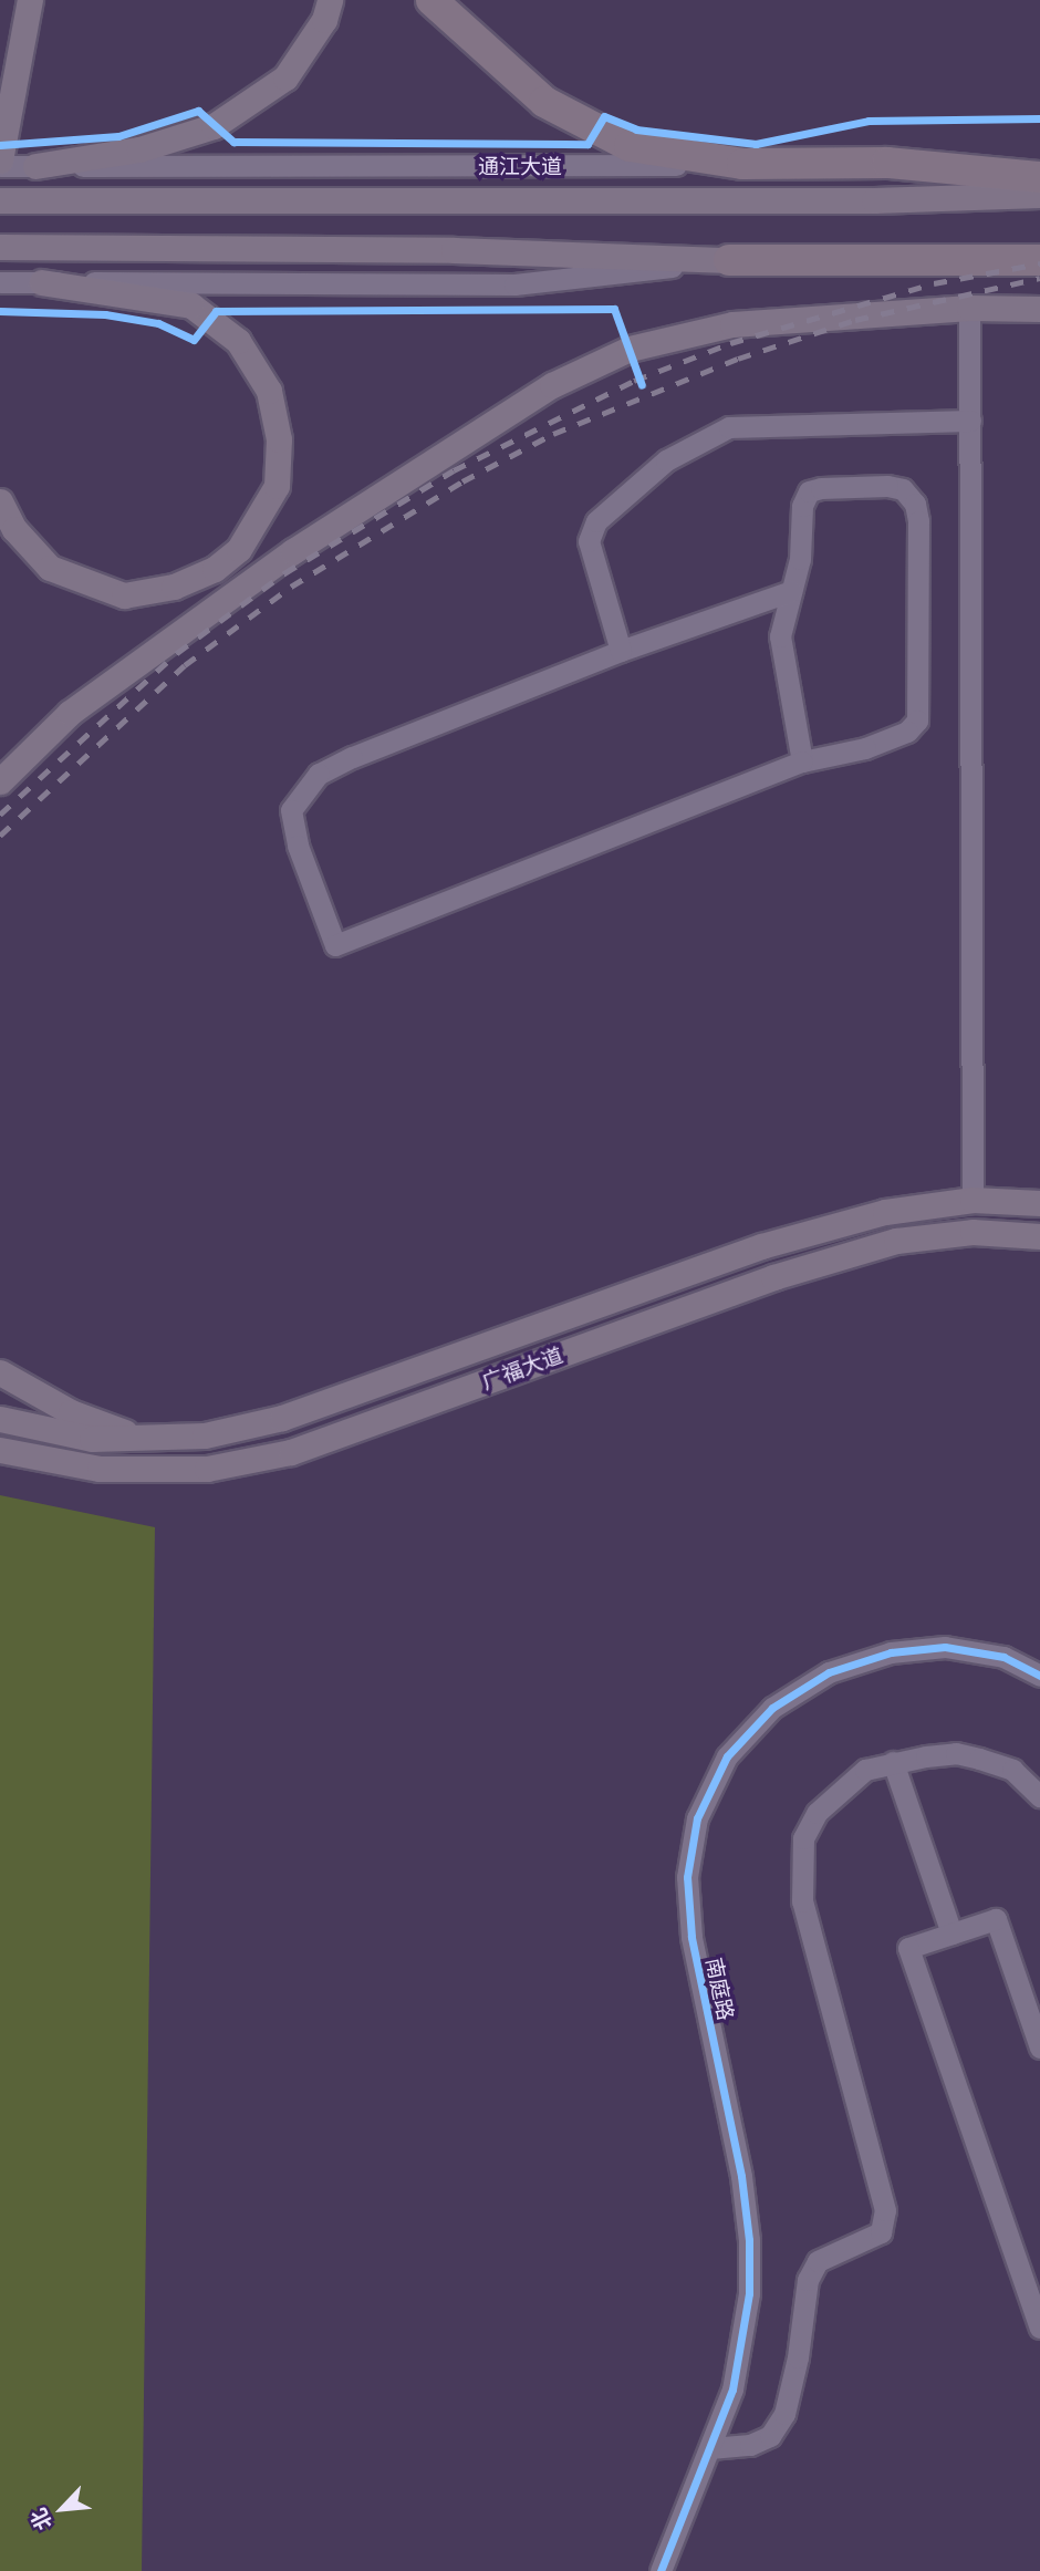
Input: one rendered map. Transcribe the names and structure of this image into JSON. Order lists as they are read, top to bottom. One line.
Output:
{"streets":{"highway":["通江大道"],"main road":["广福大道"],"street":["南庭路"]},"north":"bottom left"}
